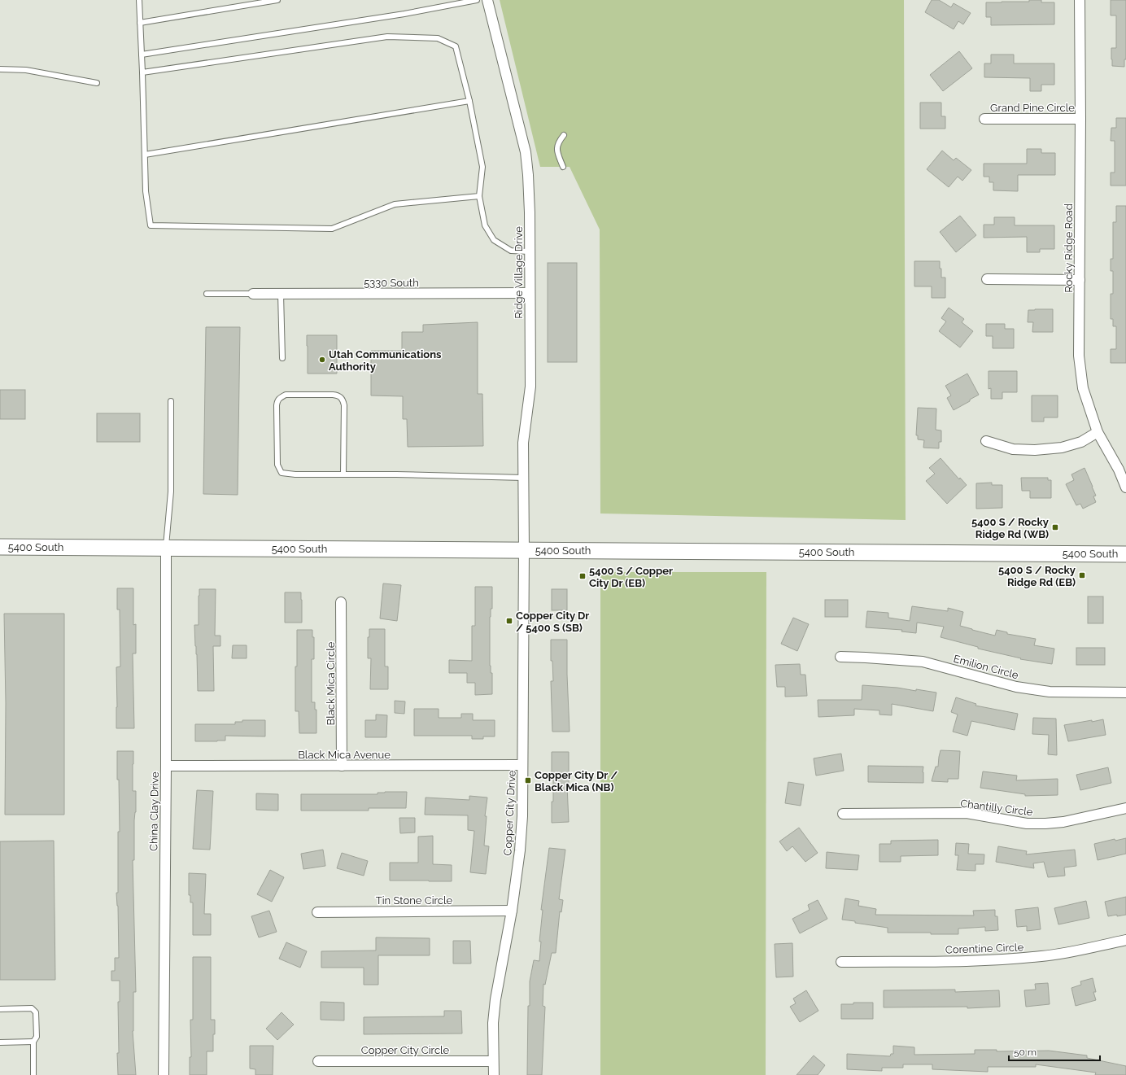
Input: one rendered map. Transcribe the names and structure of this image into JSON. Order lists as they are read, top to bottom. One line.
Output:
{"streets":{"main road":["5400 South"],"street":["Grand Pine Circle","Rocky Ridge Road","Ridge Village Drive","5330 South","Emilion Circle","Black Mica Circle","Black Mica Avenue","Chantilly Circle","China Clay Drive","Copper City Drive","Tin Stone Circle","Corentine Circle","Copper City Circle"]},"crossings":[["Grand Pine Circle","Rocky Ridge Road"],["Ridge Village Drive","5330 South"],["Ridge Village Drive","5400 South"],["Ridge Village Drive","Copper City Drive"],["5400 South","China Clay Drive"],["5400 South","Copper City Drive"],["Black Mica Circle","Black Mica Avenue"],["Black Mica Avenue","China Clay Drive"],["Black Mica Avenue","Copper City Drive"],["Copper City Drive","Tin Stone Circle"],["Copper City Drive","Copper City Circle"]],"places":{"other":["Utah Communications Authority"],"transit":["5400 S / Rocky Ridge Rd (WB)","5400 S / Rocky Ridge Rd (EB)","5400 S / Copper City Dr (EB)","Copper City Dr / 5400 S (SB)","Copper City Dr / Black Mica (NB)"]},"scale_bar":"50 m"}
